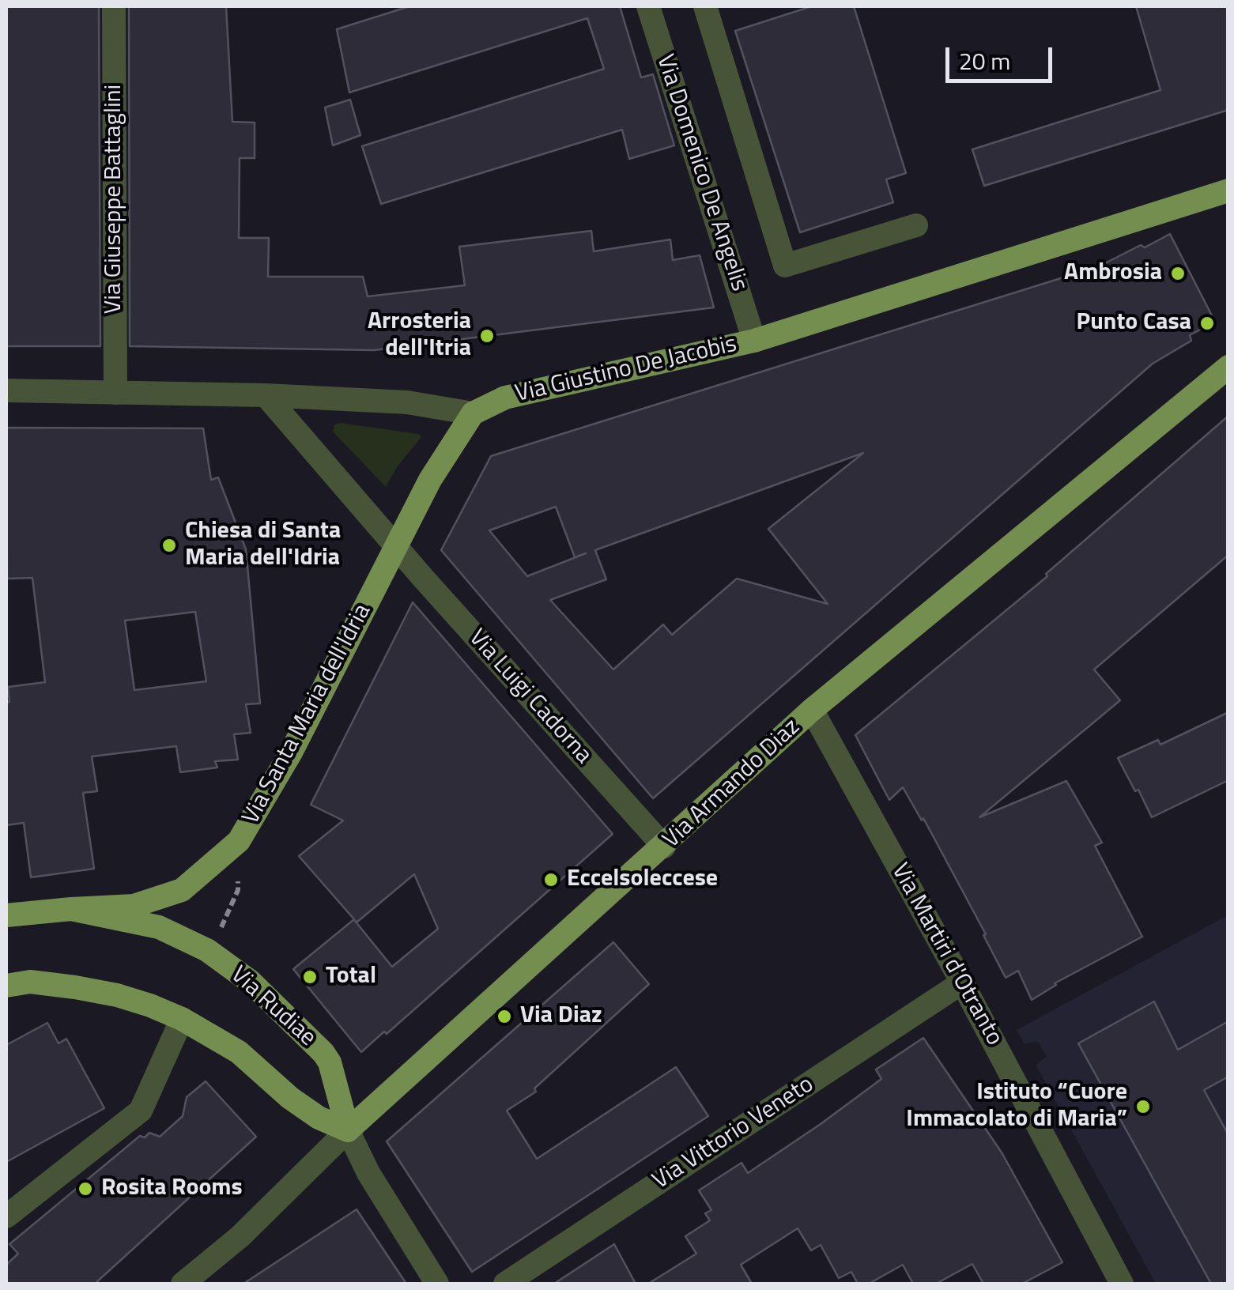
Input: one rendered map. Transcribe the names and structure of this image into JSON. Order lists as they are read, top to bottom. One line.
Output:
{"streets":{"main road":["Via Giustino De Jacobis","Via Santa Maria dell'Idria","Via Armando Diaz","Via Rudiae"],"street":["Via Domenico De Angelis","Via Giuseppe Battaglini","Via Luigi Cadorna","Via Martiri d'Otranto","Via Vittorio Veneto"]},"crossings":[["Via Domenico De Angelis","Via Giustino De Jacobis"],["Via Giustino De Jacobis","Via Santa Maria dell'Idria"],["Via Luigi Cadorna","Via Santa Maria dell'Idria"],["Via Luigi Cadorna","Via Armando Diaz"],["Via Santa Maria dell'Idria","Via Rudiae"],["Via Armando Diaz","Via Martiri d'Otranto"],["Via Armando Diaz","Via Rudiae"],["Via Martiri d'Otranto","Via Vittorio Veneto"]],"places":["Ambrosia","Punto Casa","Arrosteria dell'Itria","Chiesa di Santa Maria dell'Idria","Eccelsoleccese","Total","Via Diaz","Istituto “Cuore Immacolato di Maria”","Rosita Rooms"],"scale_bar":"20 m"}
